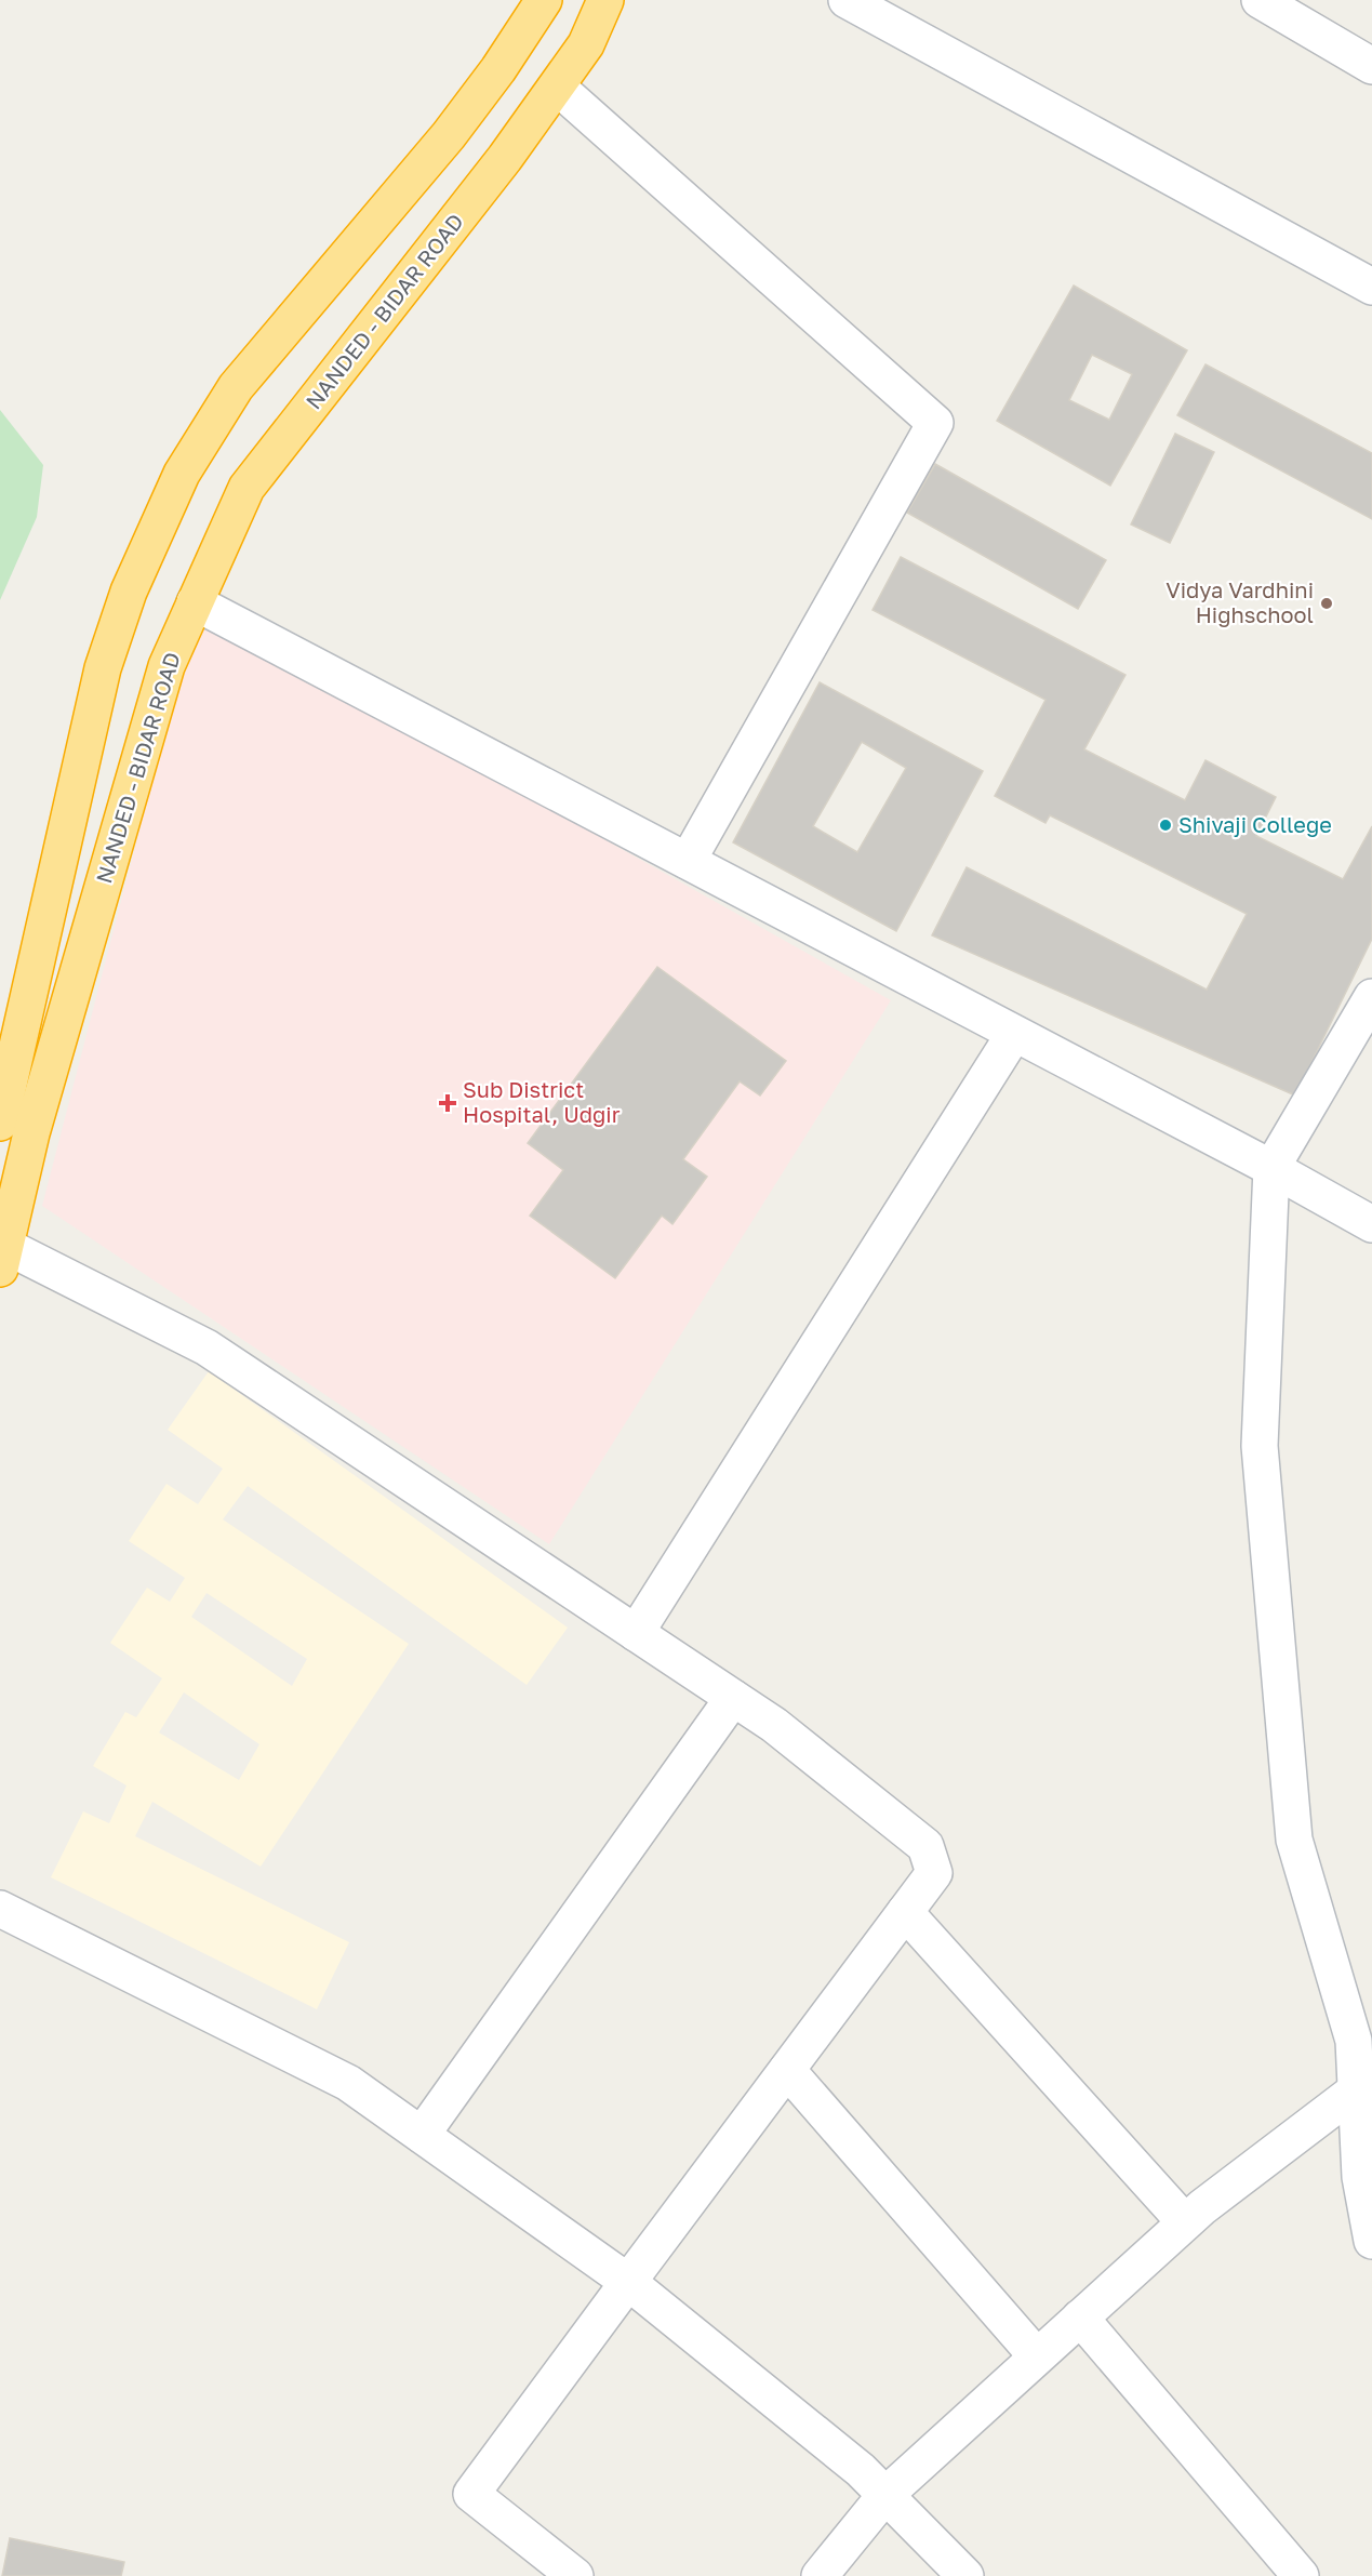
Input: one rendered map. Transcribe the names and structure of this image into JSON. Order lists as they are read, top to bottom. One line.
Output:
{"streets":{"highway":["NANDED - BIDAR ROAD"]},"places":{"other":["Vidya Vardhini Highschool","Shivaji College"],"health":["Sub District Hospital, Udgir"]}}
